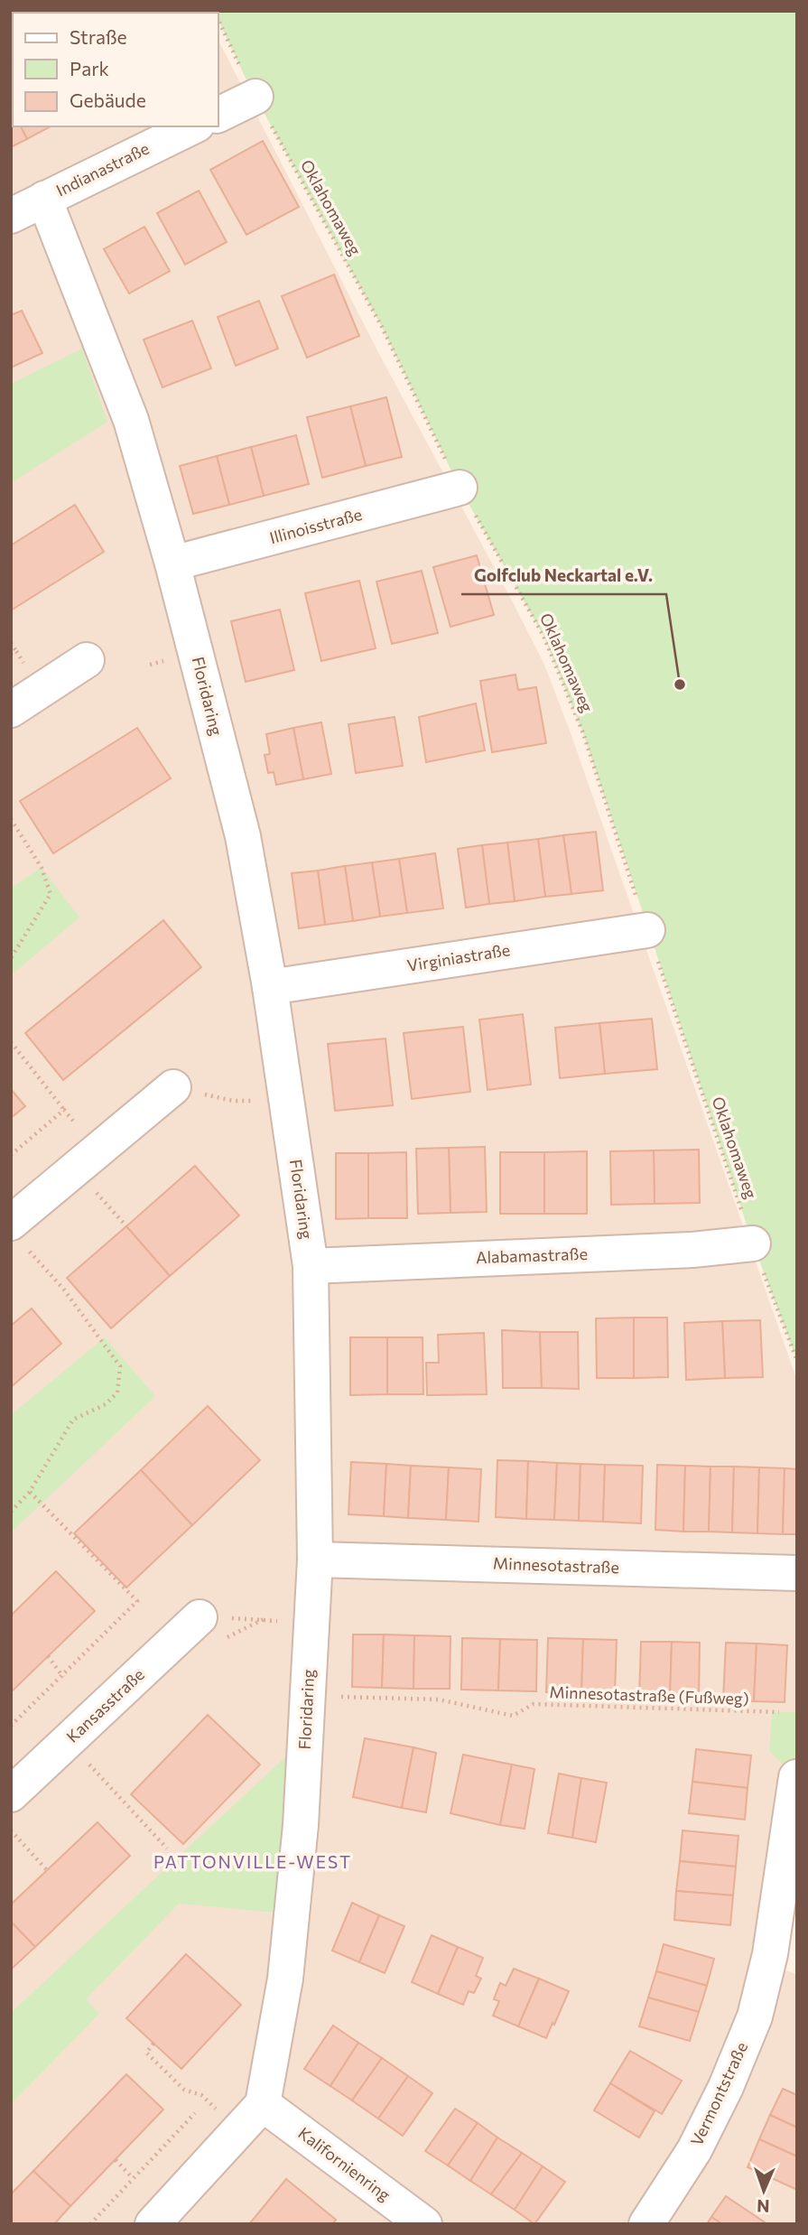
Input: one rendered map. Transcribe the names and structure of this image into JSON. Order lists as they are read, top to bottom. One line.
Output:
{"streets":{"street":["Indianastraße","Illinoisstraße","Floridaring","Virginiastraße","Alabamastraße","Minnesotastraße","Kansasstraße","Vermontstraße","Kalifornienring"],"path":["Oklahomaweg","Minnesotastraße (Fußweg)"]},"crossings":[["Indianastraße","Floridaring"],["Oklahomaweg","Illinoisstraße"],["Oklahomaweg","Virginiastraße"],["Oklahomaweg","Alabamastraße"],["Illinoisstraße","Floridaring"],["Floridaring","Virginiastraße"],["Floridaring","Alabamastraße"],["Floridaring","Minnesotastraße"],["Floridaring","Kalifornienring"]],"districts":["PATTONVILLE-WEST"],"places":["Golfclub Neckartal e.V."],"legend":["Straße","Park","Gebäude"],"north":"bottom"}
